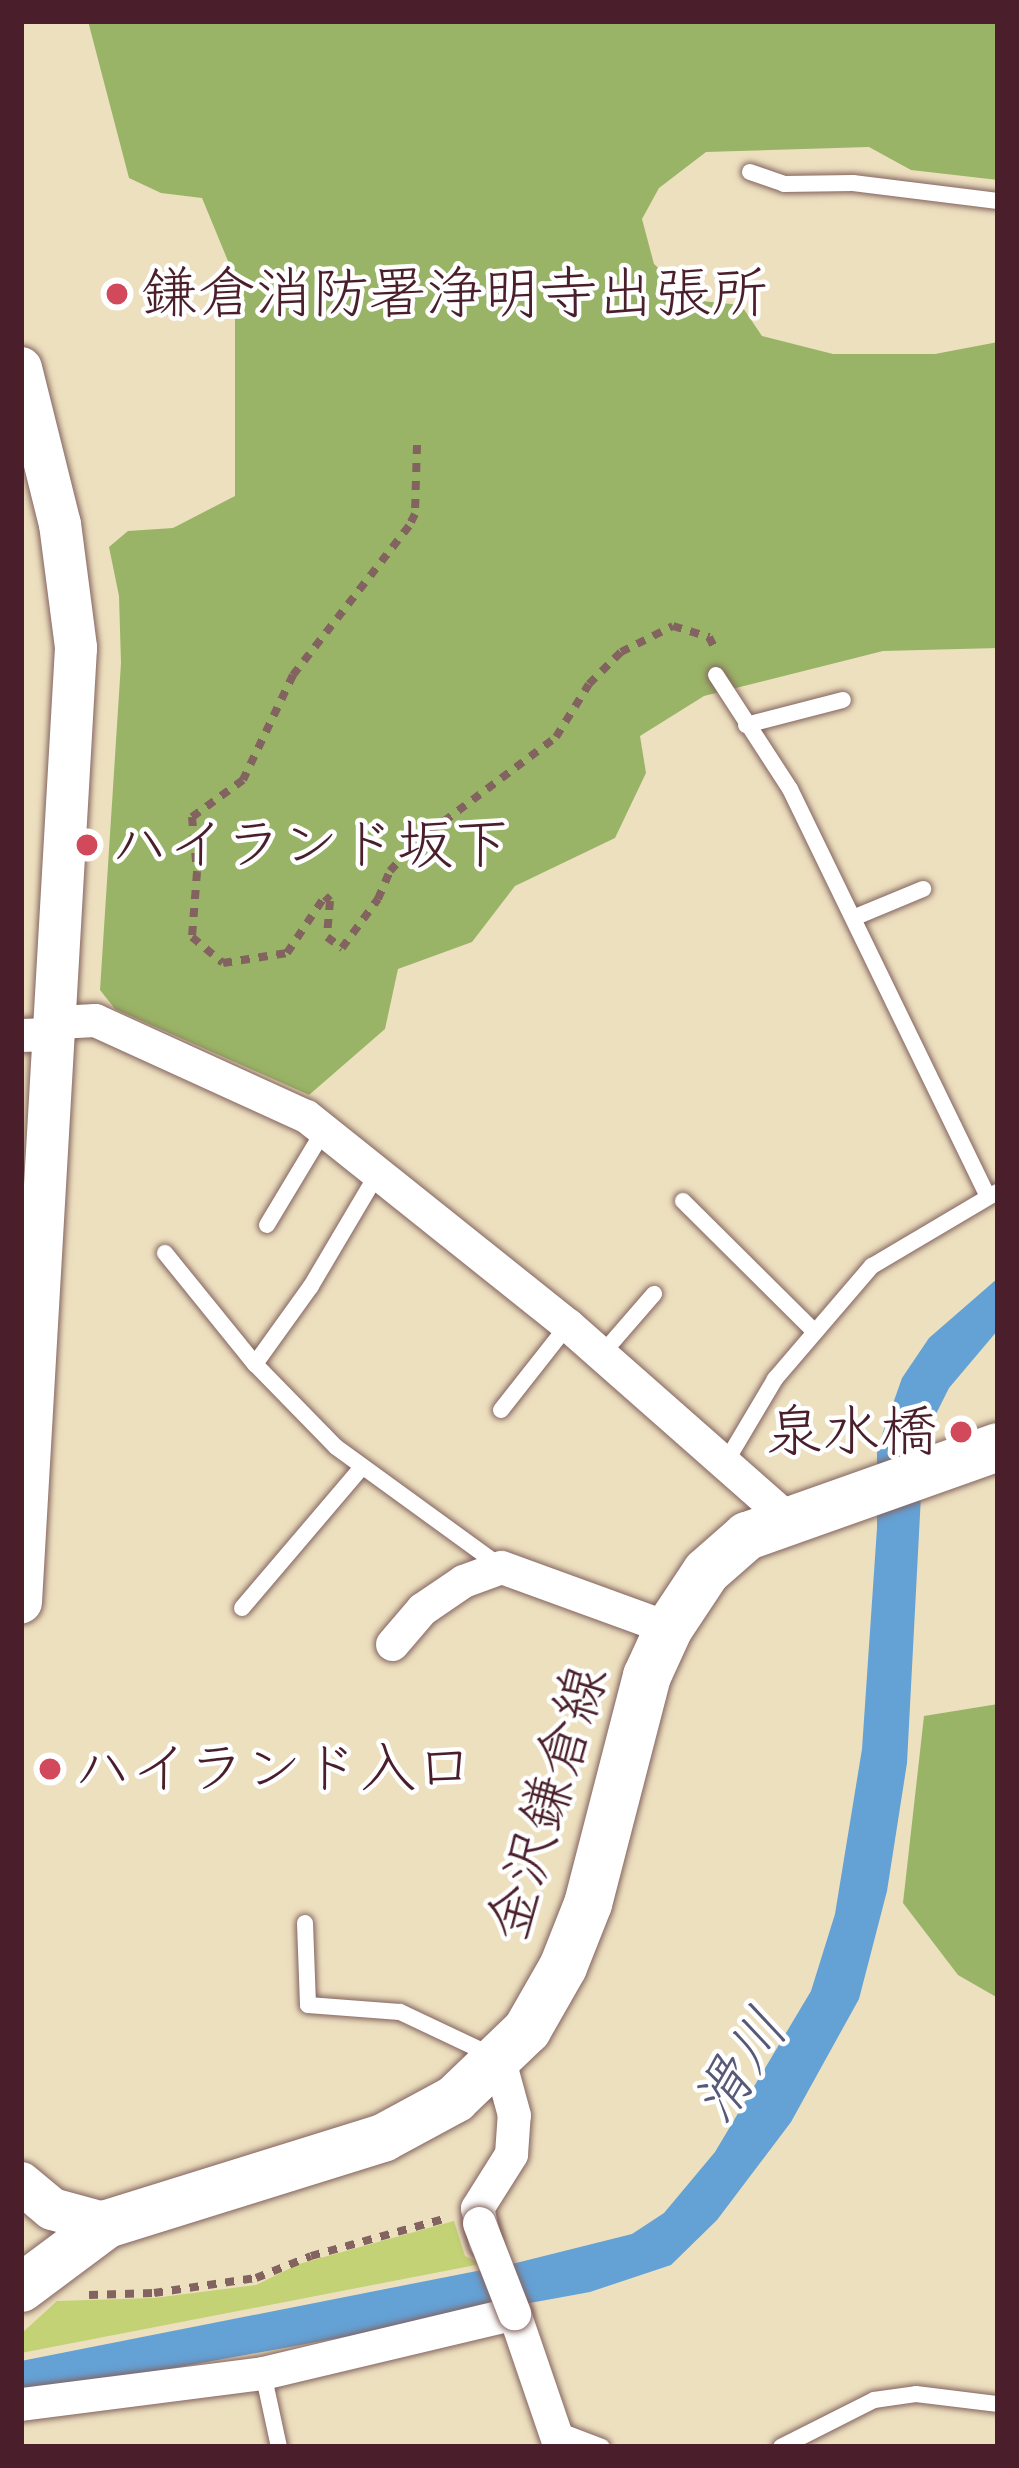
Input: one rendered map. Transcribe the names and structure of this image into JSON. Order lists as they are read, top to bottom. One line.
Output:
{"streets":{"main road":["金沢鎌倉線"]},"water":["滑川"],"places":["鎌倉消防署浄明寺出張所","ハイランド坂下","泉水橋","ハイランド入口"]}
